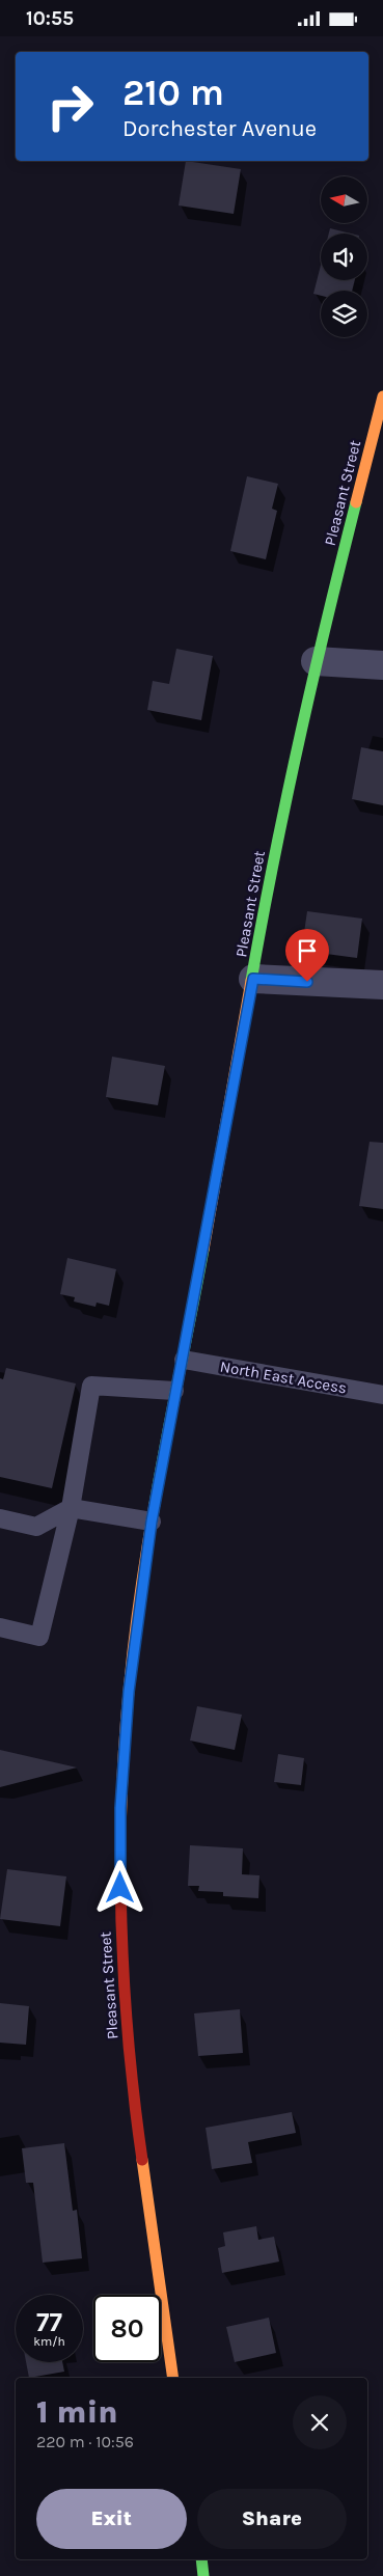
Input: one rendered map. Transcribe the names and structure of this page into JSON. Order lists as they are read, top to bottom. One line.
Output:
{"streets":{"highway":["Pleasant Street"],"lane":["North East Access"]},"crossings":[["Pleasant Street","North East Access"]],"north":"left","page":{"status":"10:55","turn":["210 m","Dorchester Avenue"],"speed":"77 km/h","limit":"80","heading":["1 min","220 m · 10:56"],"buttons":["Exit","Share"]}}
